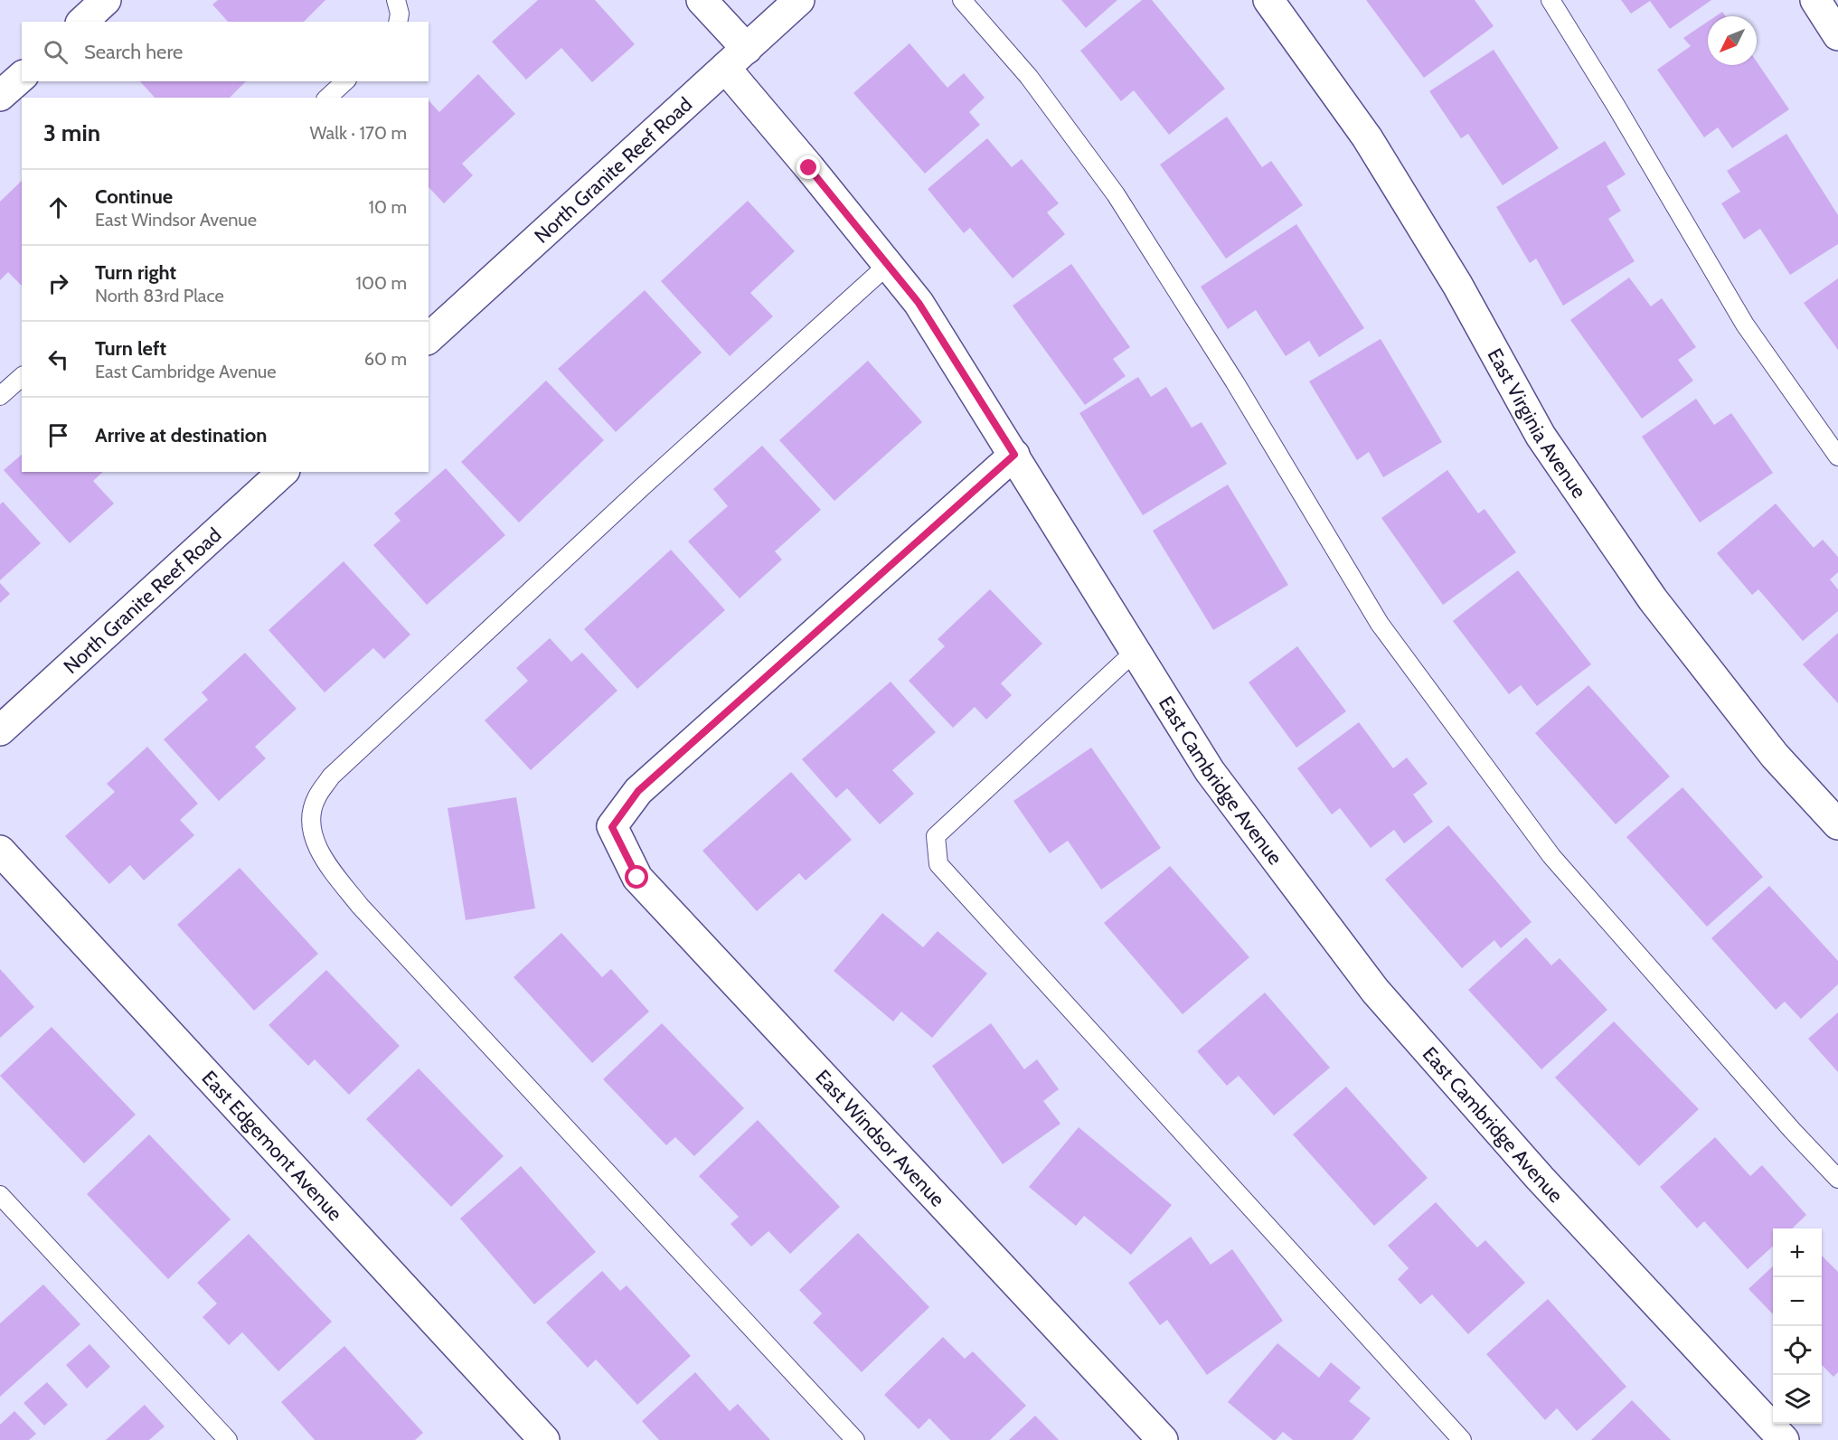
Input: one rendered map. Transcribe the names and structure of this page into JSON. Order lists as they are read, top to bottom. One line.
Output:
{"streets":{"street":["North Granite Reef Road","East Virginia Avenue","East Cambridge Avenue","East Windsor Avenue","East Edgemont Avenue"]},"crossings":[["North Granite Reef Road","East Cambridge Avenue"],["East Cambridge Avenue","East Windsor Avenue"]],"north":"bottom left","page":{"search":"Search here","heading":["3 min","Walk · 170 m"],"list":[["Continue","East Windsor Avenue","10 m"],["Turn right","North 83rd Place","100 m"],["Turn left","East Cambridge Avenue","60 m"],"Arrive at destination"],"map_buttons":["+","−"]}}
